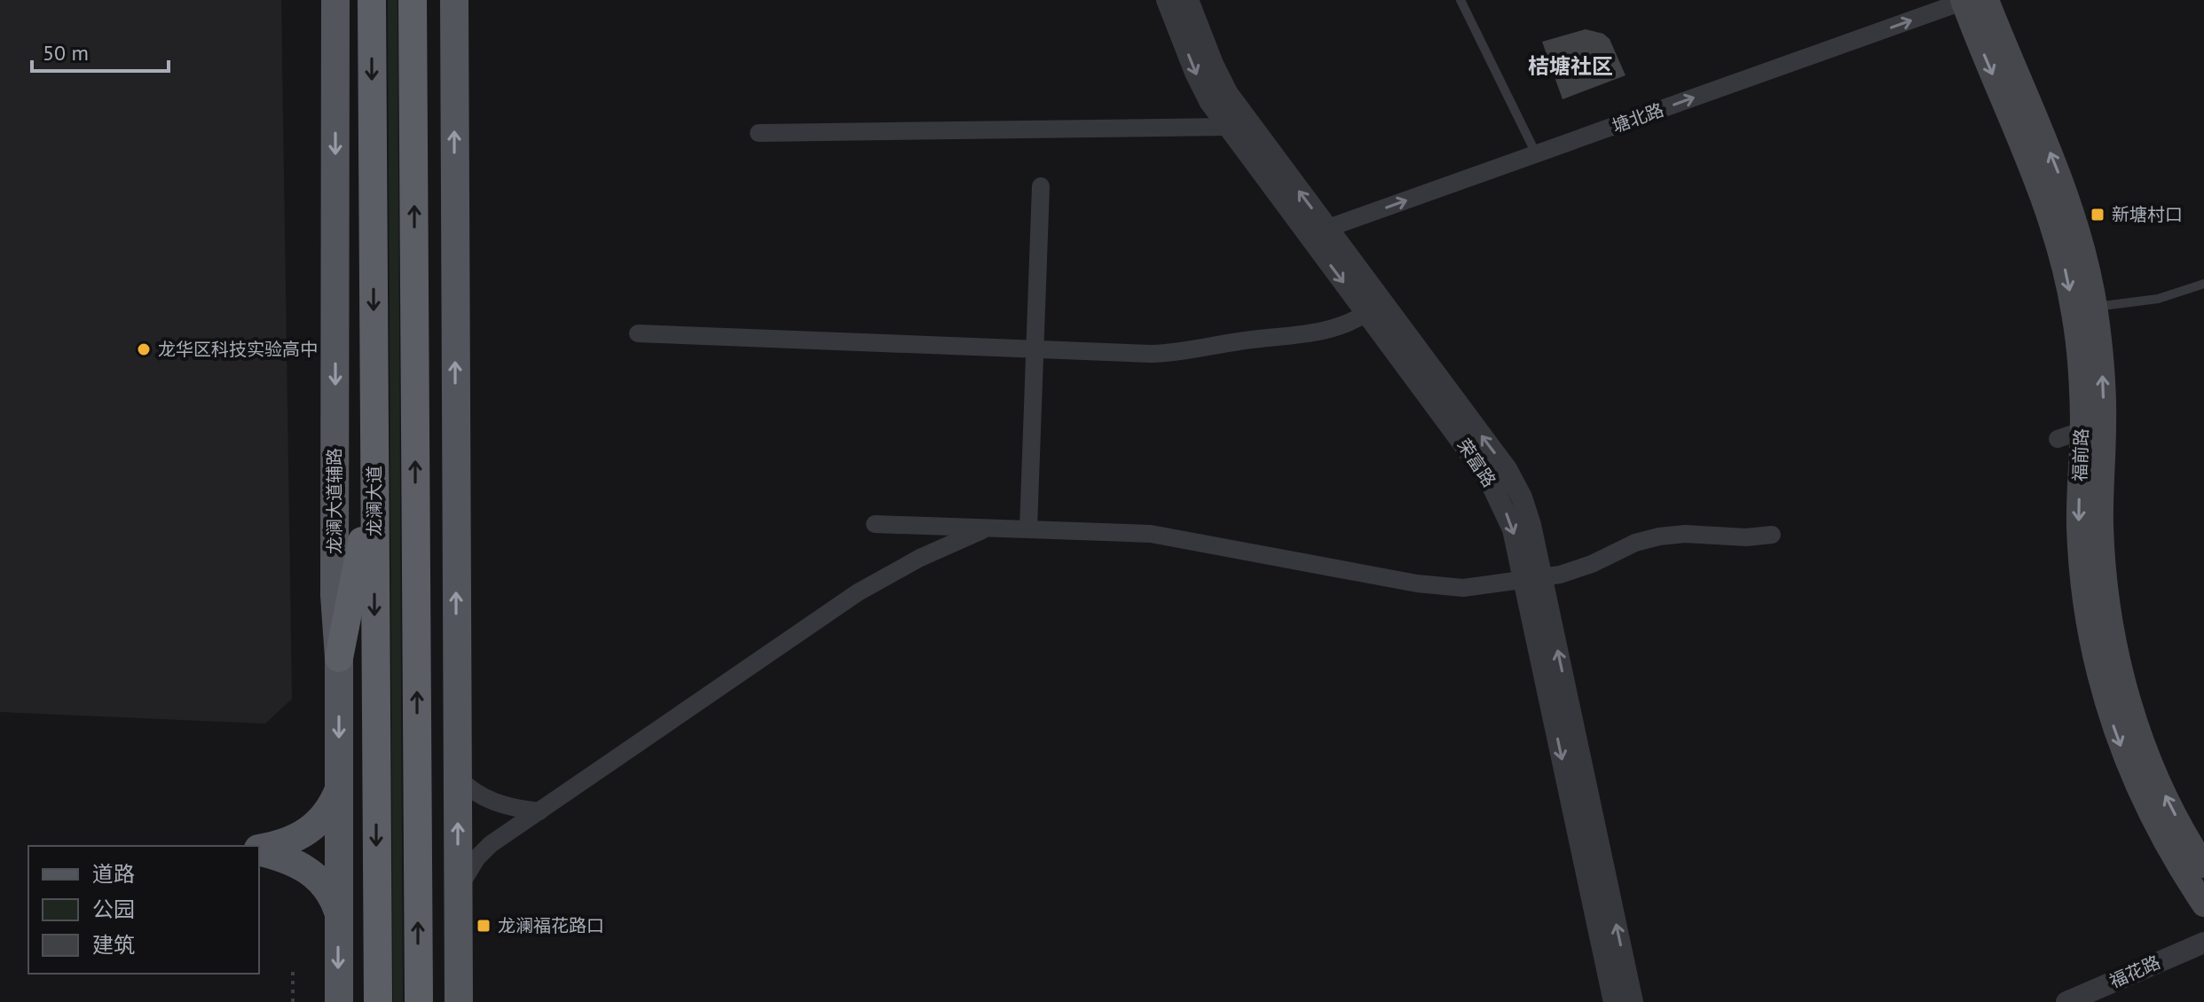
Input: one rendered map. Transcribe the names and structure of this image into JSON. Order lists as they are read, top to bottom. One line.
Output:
{"streets":{"highway":["龙澜大道"],"main road":["福前路","龙澜大道辅路"],"street":["塘北路","荣富路","福花路"]},"crossings":[["塘北路","福前路"],["塘北路","荣富路"]],"one_way":["塘北路"],"districts":["桔塘社区"],"places":{"transit":["新塘村口","龙澜福花路口"],"other":["龙华区科技实验高中"]},"legend":["道路","公园","建筑"],"scale_bar":"50 m"}
